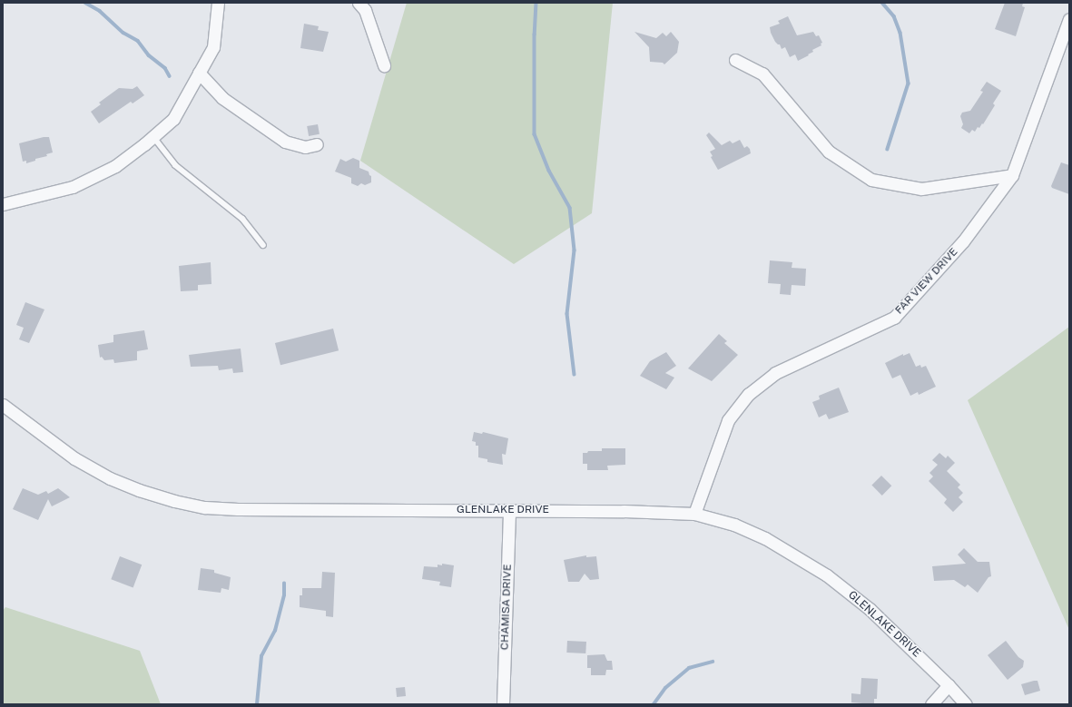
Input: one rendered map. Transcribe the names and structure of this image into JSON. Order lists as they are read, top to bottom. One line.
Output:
{"streets":{"street":["FAR VIEW DRIVE","GLENLAKE DRIVE","CHAMISA DRIVE"]},"crossings":[["FAR VIEW DRIVE","GLENLAKE DRIVE"],["GLENLAKE DRIVE","CHAMISA DRIVE"]]}
